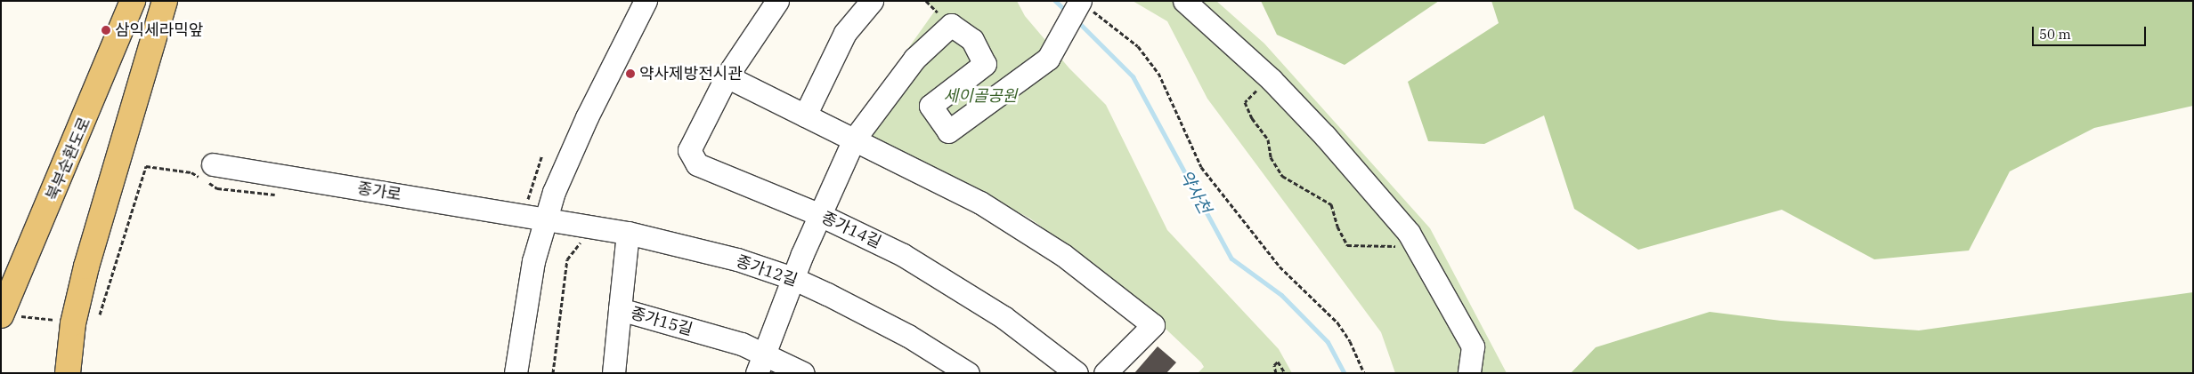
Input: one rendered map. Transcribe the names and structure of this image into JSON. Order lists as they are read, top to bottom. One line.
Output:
{"streets":{"main road":["북부순환도로"],"street":["종가로","종가14길","종가12길","종가15길"]},"crossings":[["종가로","종가12길"]],"water":["약사천"],"parks":["세이골공원"],"places":["삼익세라믹앞","약사제방전시관"],"scale_bar":"50 m"}
